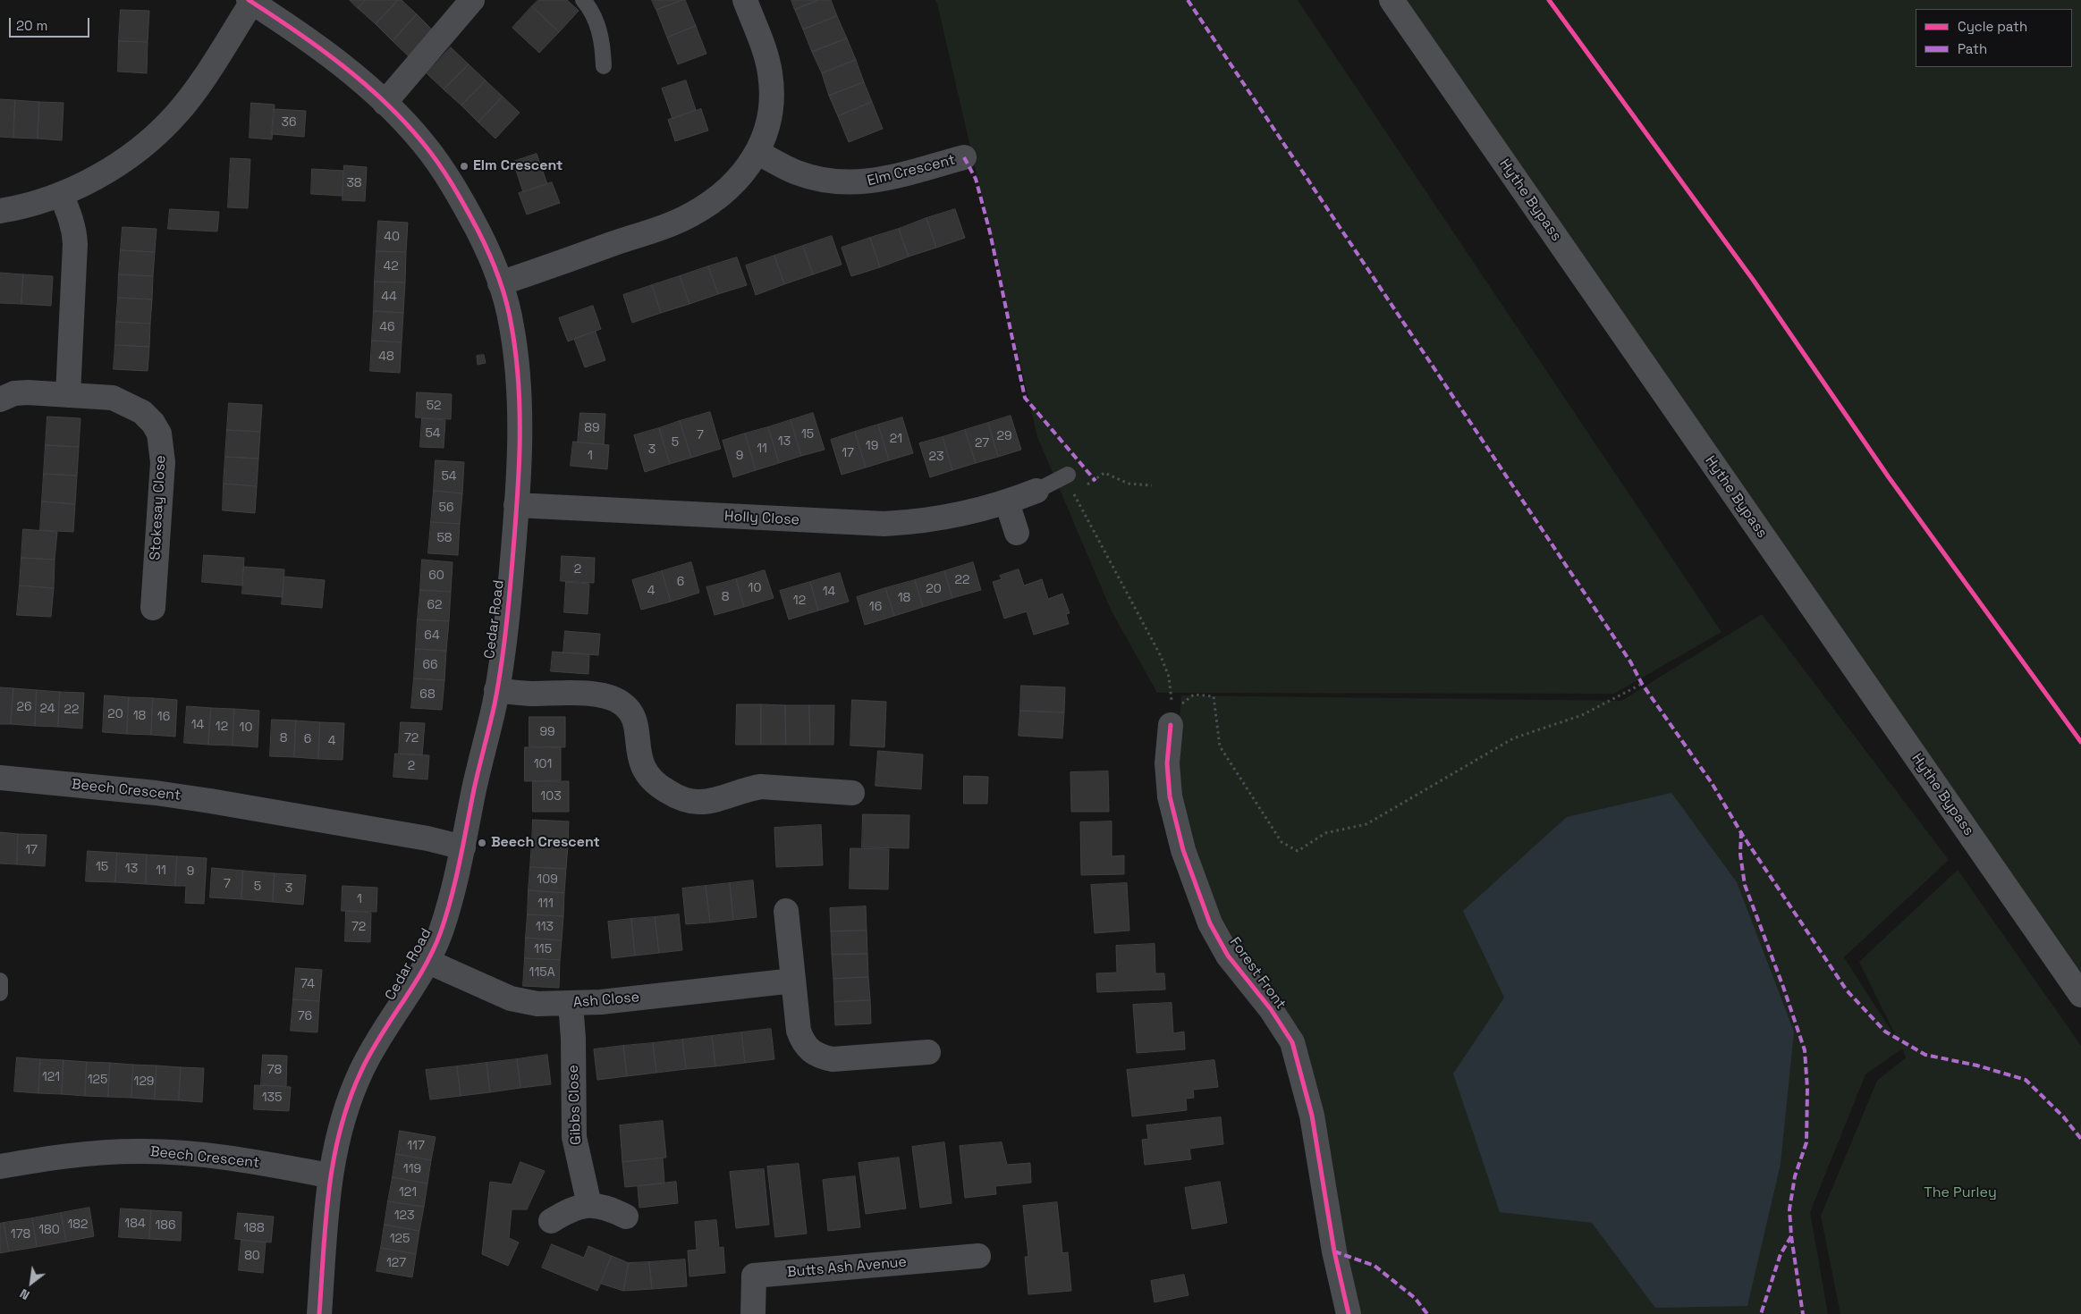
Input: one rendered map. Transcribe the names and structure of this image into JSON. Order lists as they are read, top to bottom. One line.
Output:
{"streets":{"main road":["Hythe Bypass"],"street":["Elm Crescent","Stokesay Close","Holly Close","Cedar Road","Beech Crescent","Forest Front","Ash Close","Gibbs Close","Butts Ash Avenue"]},"crossings":[["Holly Close","Cedar Road"],["Cedar Road","Beech Crescent"],["Cedar Road","Ash Close"],["Ash Close","Gibbs Close"]],"parks":["The Purley"],"places":["Elm Crescent","Beech Crescent"],"house_numbers":["36","38","40","42","44","46","48","52","89","54","15","7","29","21","13","5","27","19","11","3","17","1","9","23","54","56","58","2","60","22","6","10","20","4","14","8","18","12","62","16","64","66","68","26","24","22","20","18","16","14","12","10","99","8","72","6","4","101","2","103","17","15","13","11","9","109","7","5","3","1","111","72","113","115","115A","74","76","78","121","125","129","135","117","119","121","123","184","182","186","188","180","178","125","80","127"],"legend":["Cycle path","Path"],"scale_bar":"20 m","north":"bottom left"}
